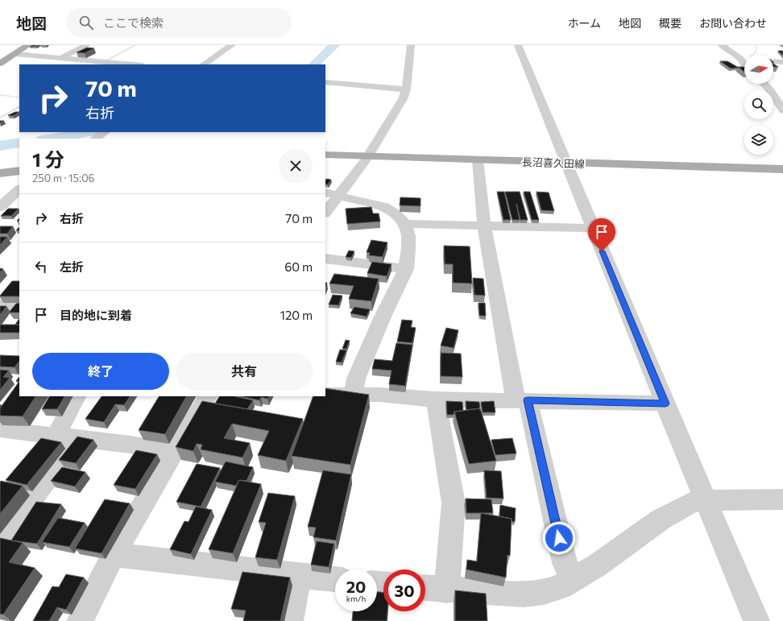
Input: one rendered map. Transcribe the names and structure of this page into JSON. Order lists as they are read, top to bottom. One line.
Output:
{"streets":{"main road":["長沼喜久田線"]},"north":"right","page":{"header":"地図","search":"ここで検索","nav":["ホーム","地図","概要","お問い合わせ"],"turn":["70 m","右折"],"heading":["1 分","250 m · 15:06"],"list":[{"name":"右折","value":"70 m"},{"name":"左折","value":"60 m"},{"name":"目的地に到着","value":"120 m"}],"buttons":["終了","共有"],"speed":"20 km/h","limit":"30"}}
